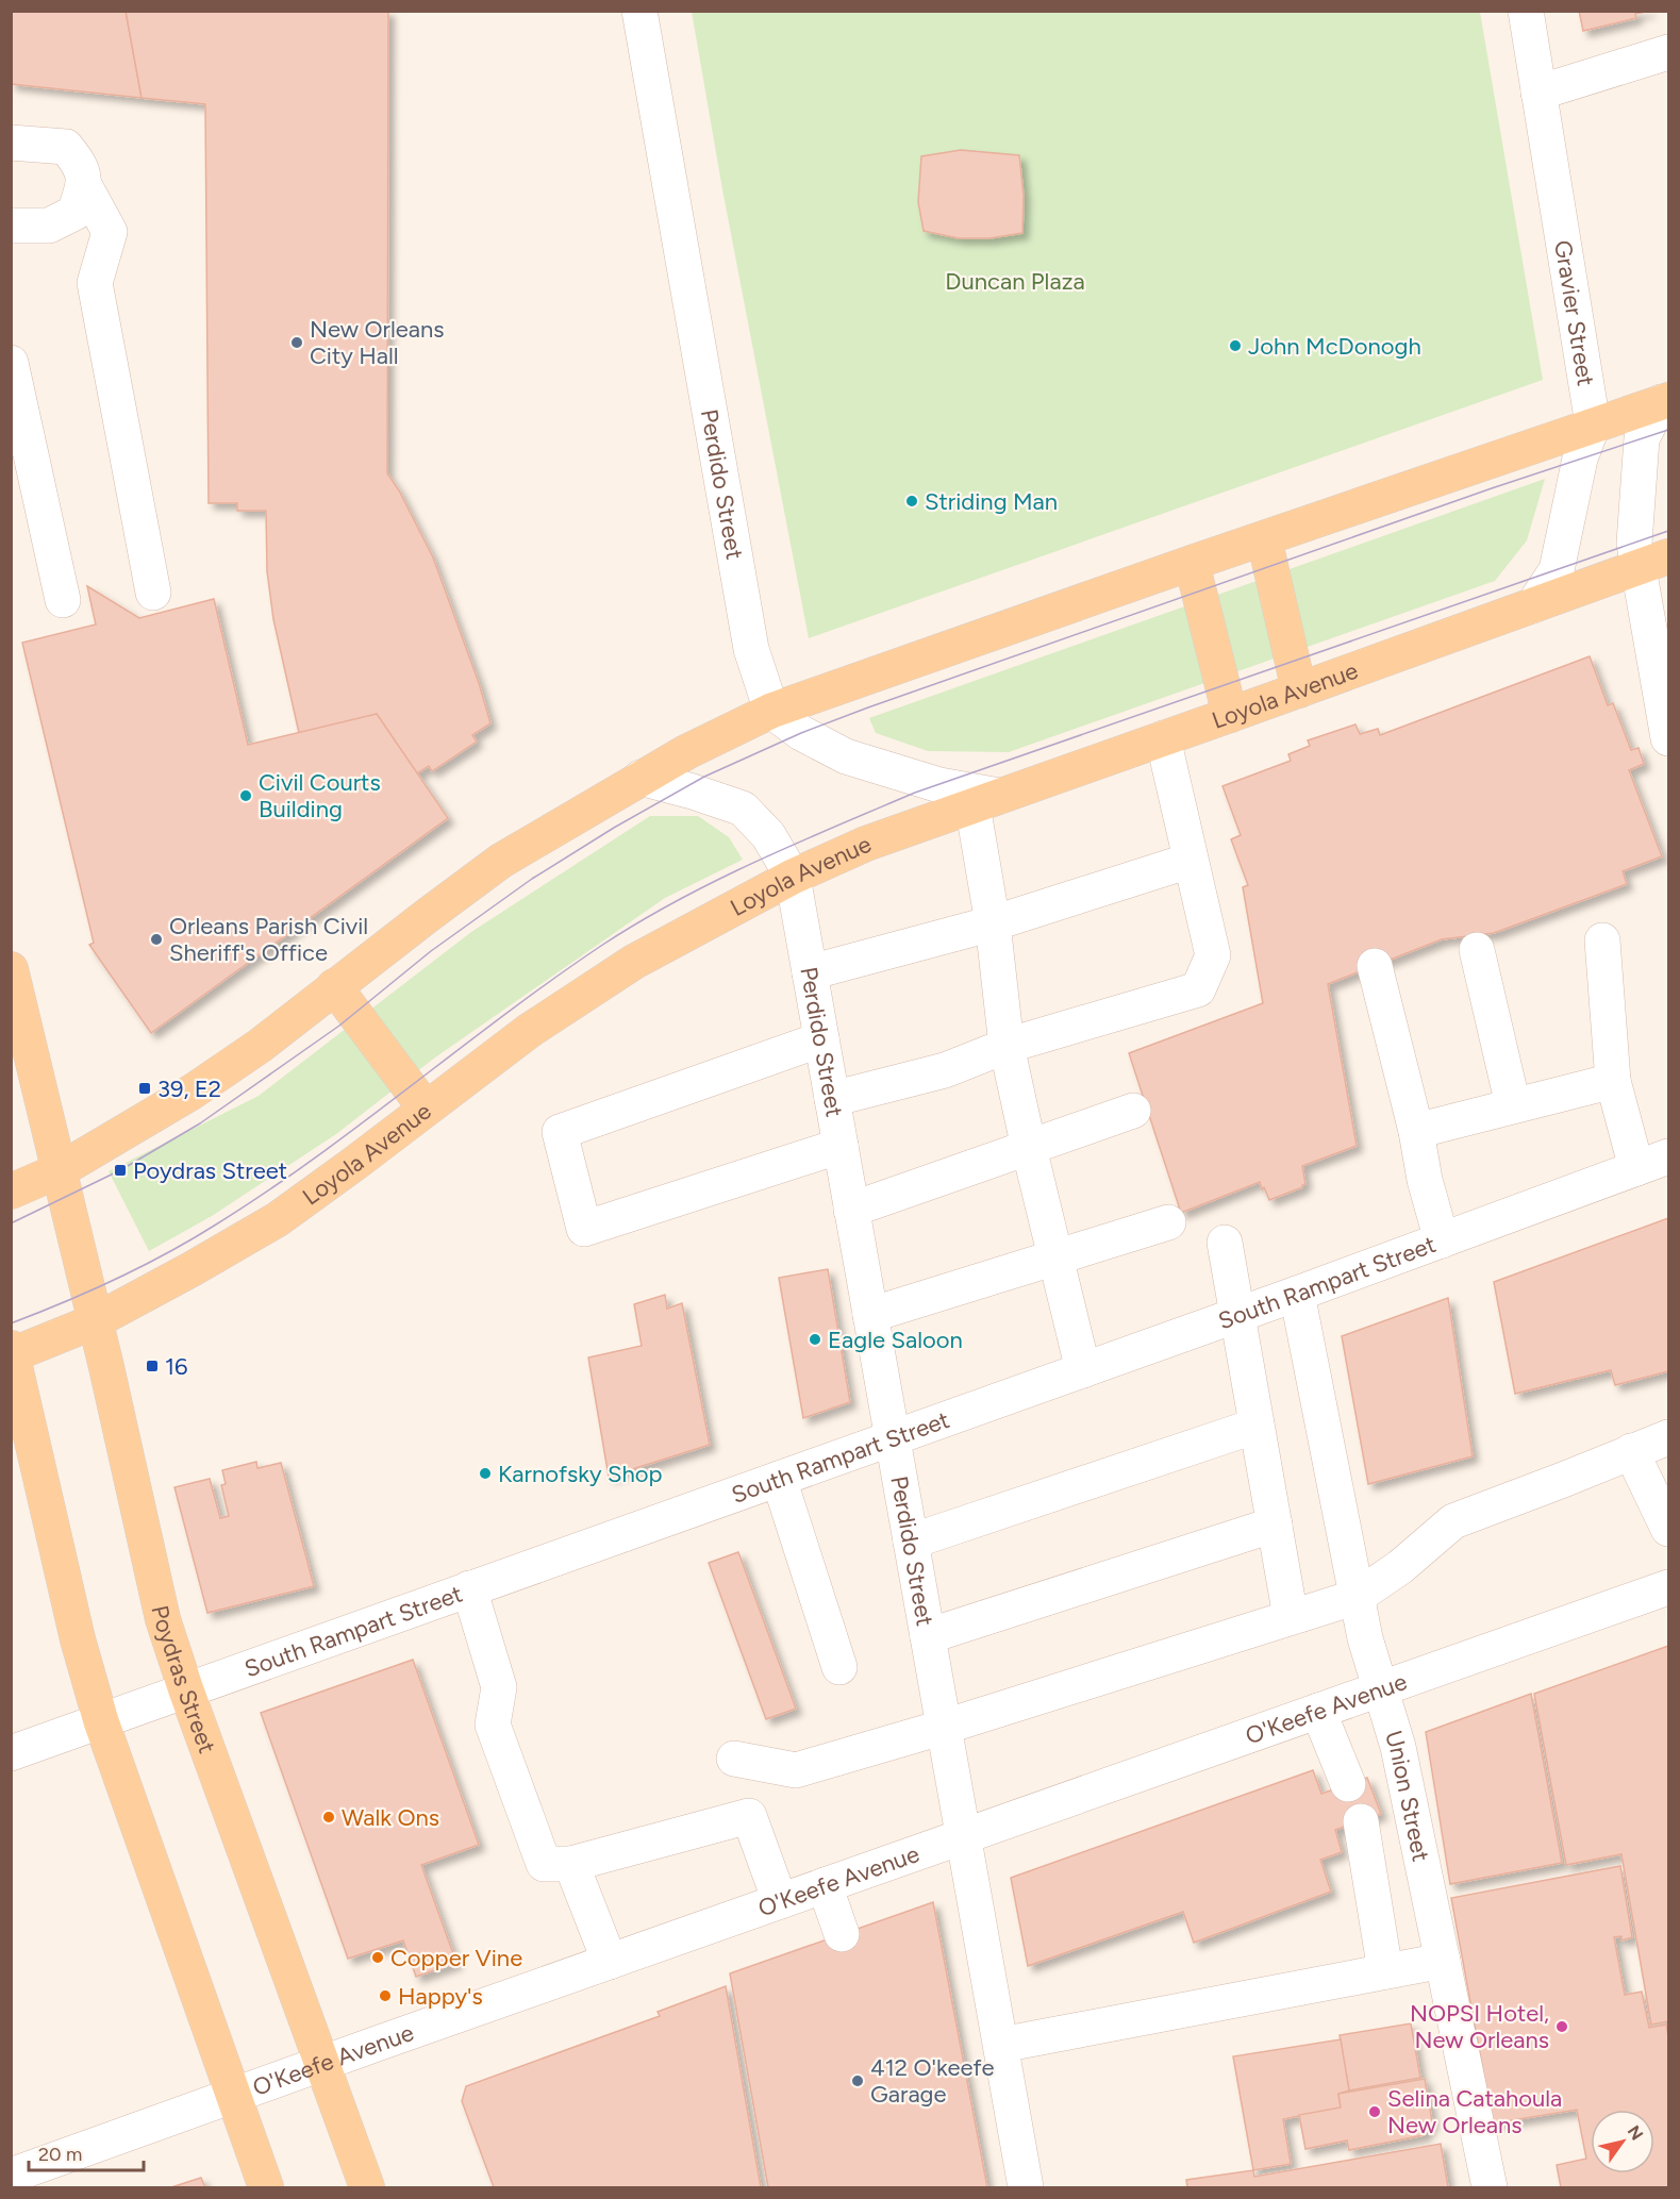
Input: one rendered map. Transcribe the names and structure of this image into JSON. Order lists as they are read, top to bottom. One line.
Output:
{"streets":{"main road":["Loyola Avenue","Poydras Street"],"street":["Gravier Street","Perdido Street","South Rampart Street","O'Keefe Avenue","Union Street"]},"crossings":[["Gravier Street","Loyola Avenue"],["Perdido Street","Loyola Avenue"],["Perdido Street","South Rampart Street"],["Perdido Street","O'Keefe Avenue"],["Loyola Avenue","Poydras Street"],["South Rampart Street","Poydras Street"],["South Rampart Street","Union Street"],["Poydras Street","O'Keefe Avenue"],["O'Keefe Avenue","Union Street"]],"parks":["Duncan Plaza"],"places":{"other":["New Orleans City Hall","John McDonogh","Striding Man","Civil Courts Building","Orleans Parish Civil Sheriff's Office","Eagle Saloon","Karnofsky Shop","Walk Ons","Copper Vine","Happy's","NOPSI Hotel, New Orleans","412 O'keefe Garage","Selina Catahoula New Orleans"],"transit":["39, E2","Poydras Street","16"]},"scale_bar":"20 m","north":"top right"}
